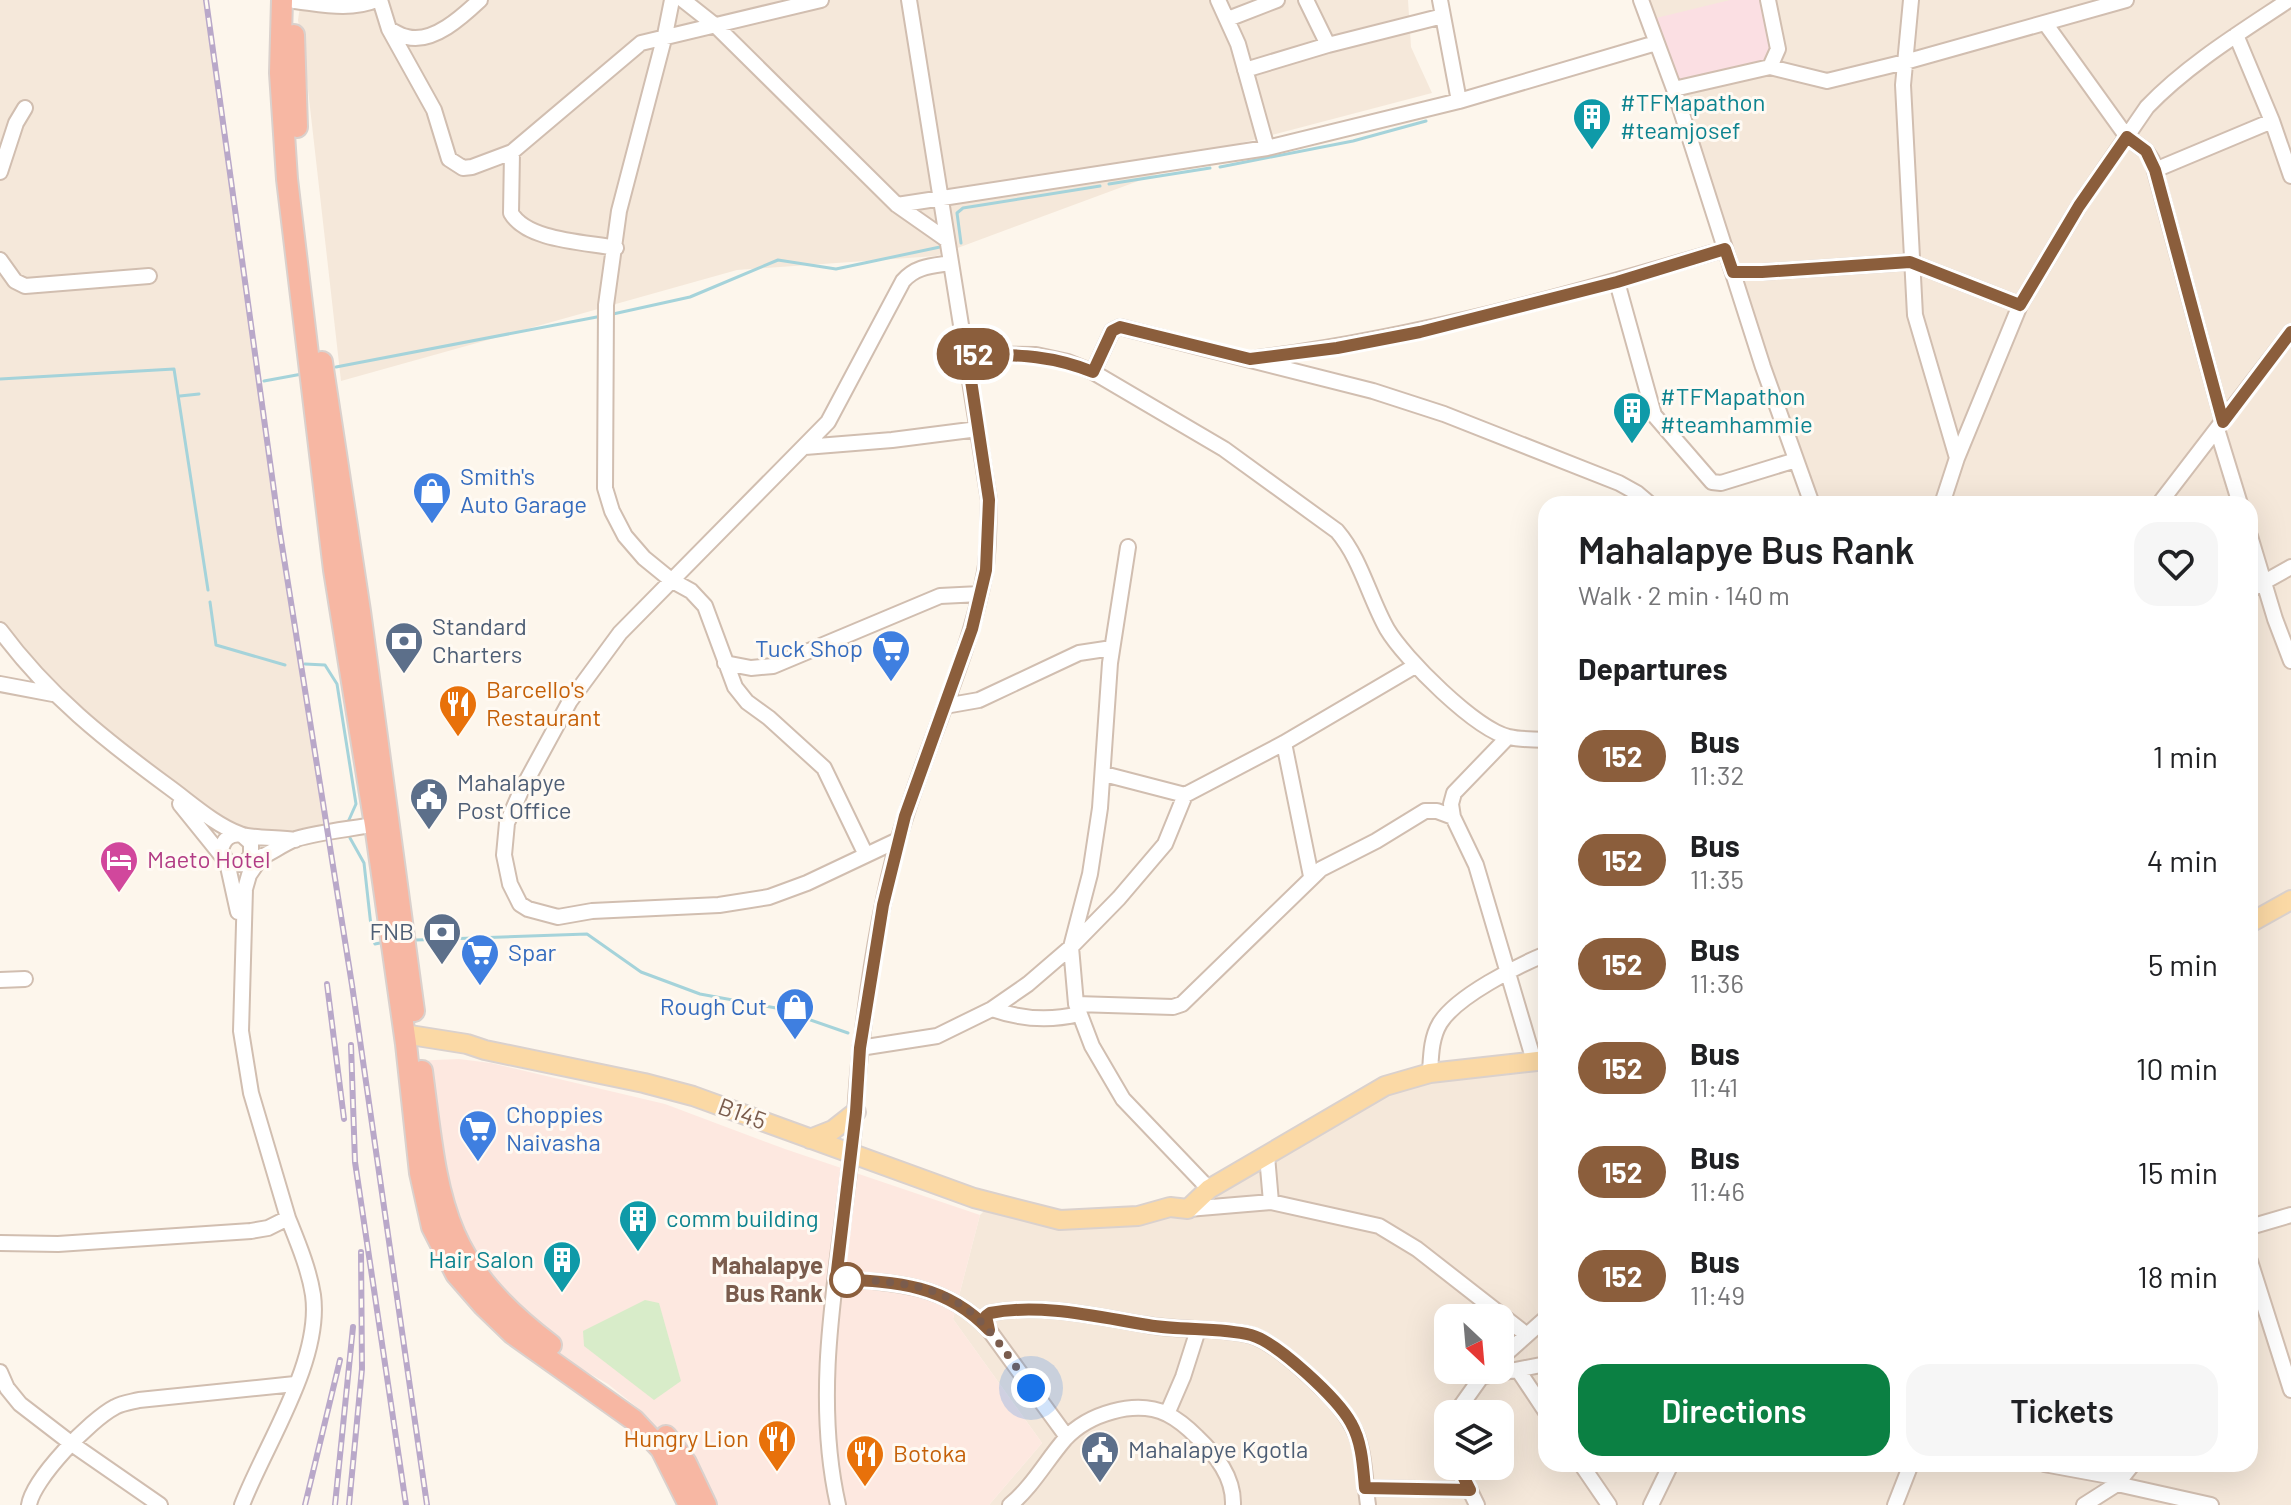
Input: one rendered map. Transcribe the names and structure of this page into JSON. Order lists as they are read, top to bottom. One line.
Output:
{"streets":{"main road":["B145"]},"places":{"building":["#TFMapathon #teamjosef","#TFMapathon #teamhammie","comm building","Hair Salon"],"shop":["Smith's Auto Garage","Rough Cut"],"bank":["Standard Charters","FNB"],"supermarket":["Tuck Shop","Spar","Choppies Naivasha"],"restaurant":["Barcello's Restaurant","Hungry Lion","Botoka"],"public building":["Mahalapye Post Office","Mahalapye Kgotla"],"hotel":["Maeto Hotel"],"other":["Mahalapye Bus Rank"]},"lines":["bus line 152"],"north":"bottom right","page":{"on_map":"152","heading":[["Mahalapye Bus Rank","Walk · 2 min · 140 m"],"Departures"],"list":[{"mark":"152","name":"Bus","note":"11:32","value":"1 min"},{"mark":"152","name":"Bus","note":"11:35","value":"4 min"},{"mark":"152","name":"Bus","note":"11:36","value":"5 min"},{"mark":"152","name":"Bus","note":"11:41","value":"10 min"},{"mark":"152","name":"Bus","note":"11:46","value":"15 min"},{"mark":"152","name":"Bus","note":"11:49","value":"18 min"}],"buttons":["Directions","Tickets"]}}
